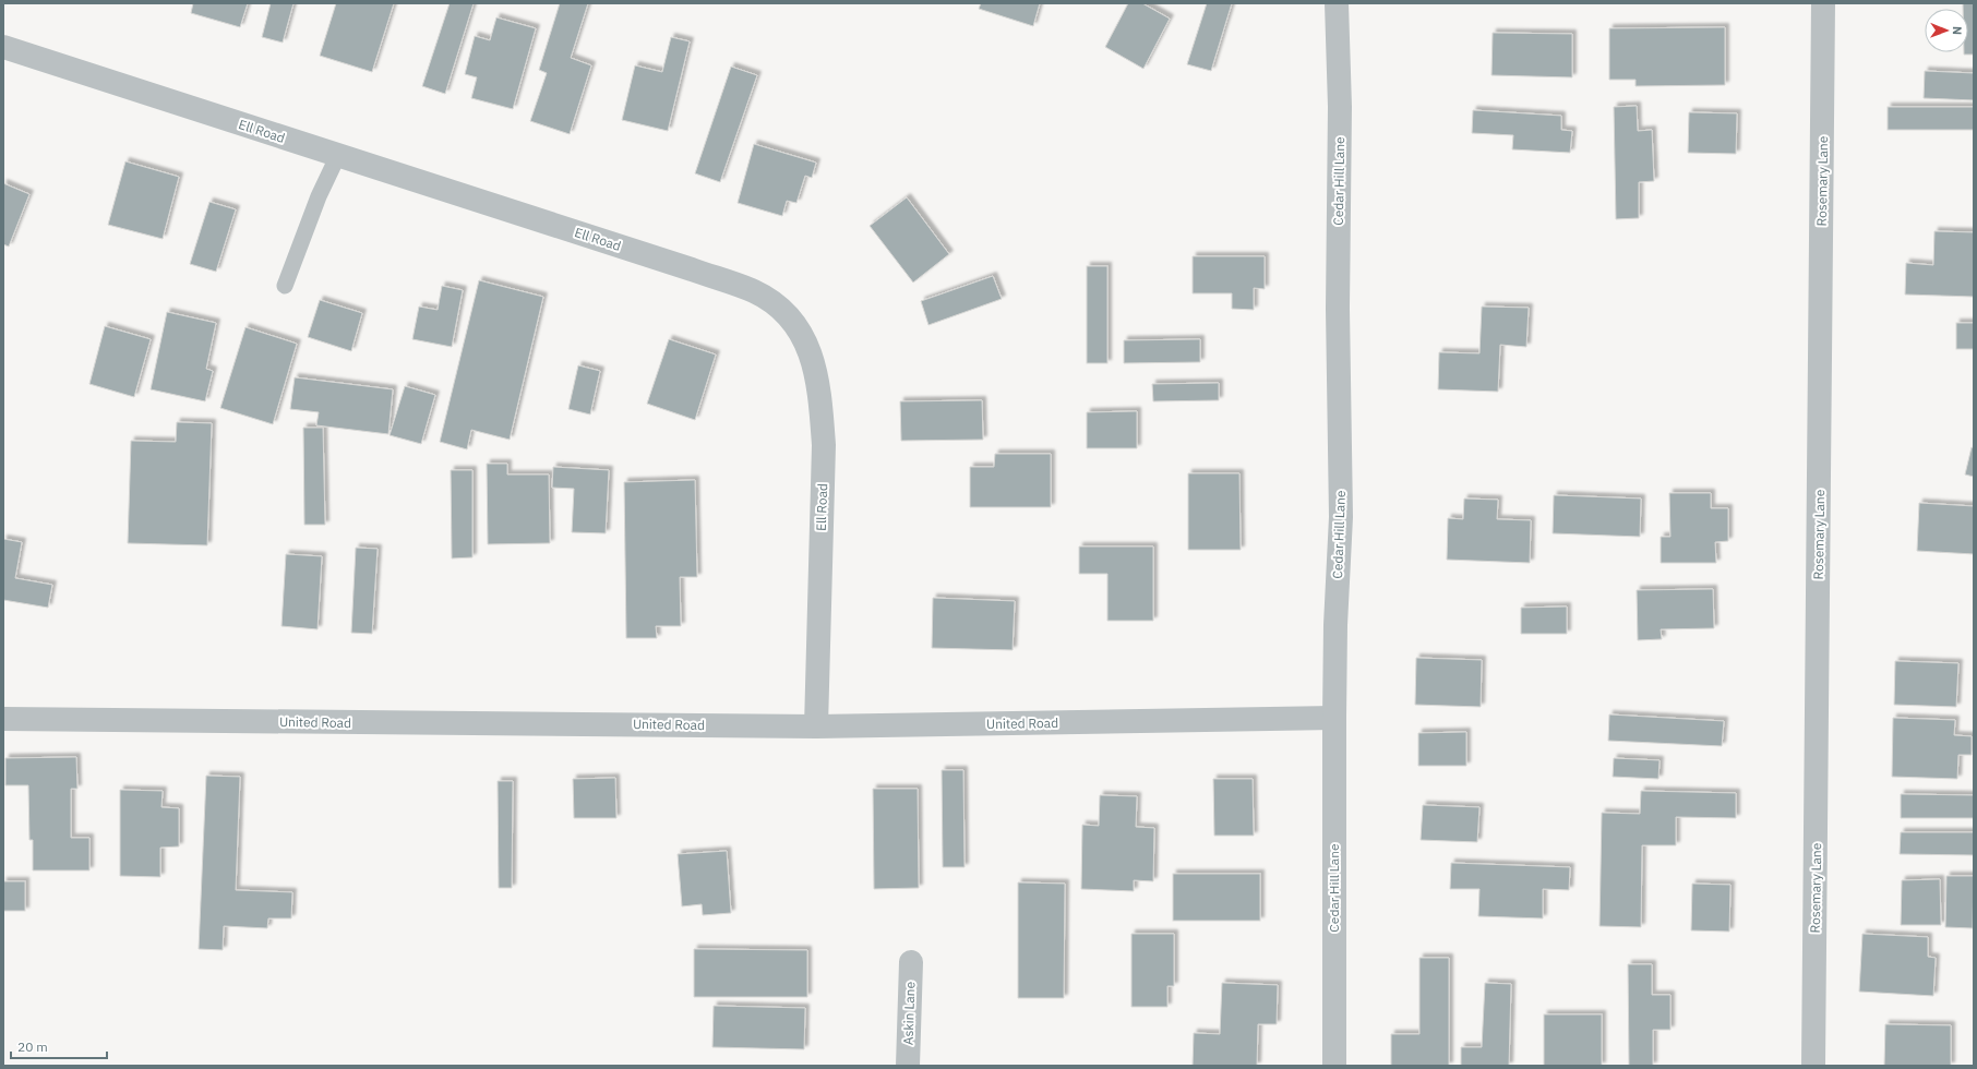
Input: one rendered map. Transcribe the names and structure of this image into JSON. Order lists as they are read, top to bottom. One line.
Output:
{"streets":{"street":["Ell Road","Cedar Hill Lane","Rosemary Lane","United Road","Askin Lane"]},"crossings":[["Ell Road","United Road"],["Cedar Hill Lane","United Road"]],"scale_bar":"20 m","north":"right"}
